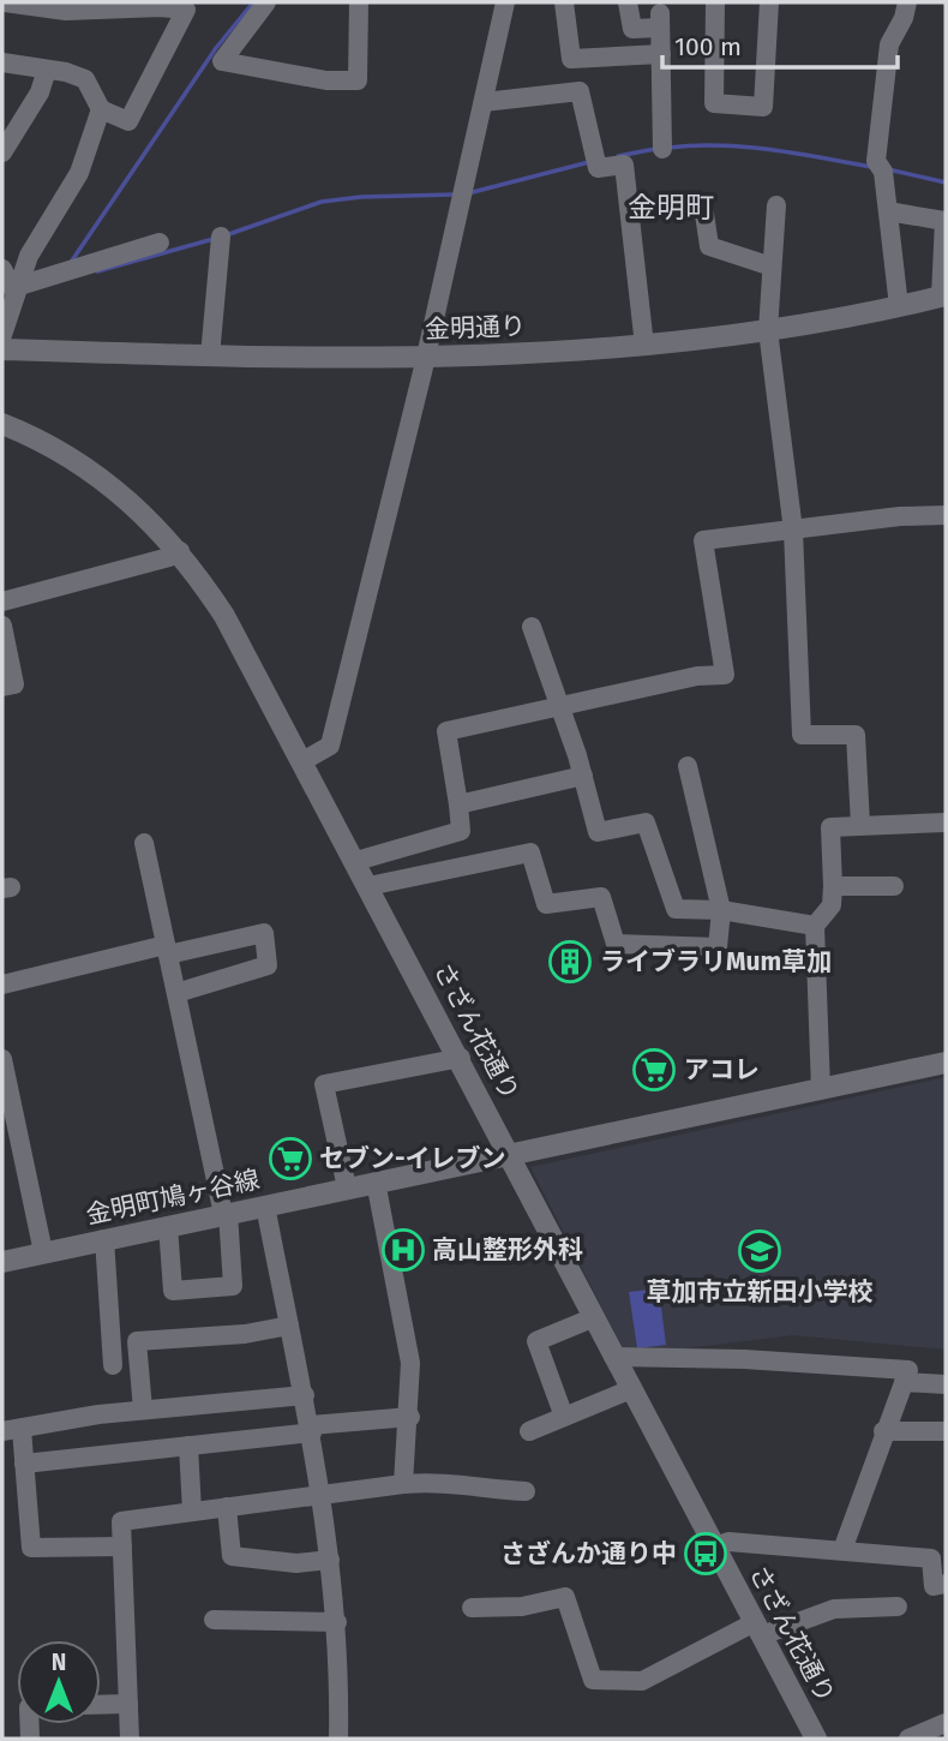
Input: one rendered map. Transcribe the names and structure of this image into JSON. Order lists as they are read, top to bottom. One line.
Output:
{"streets":{"street":["金明通り","さざん花通り","金明町鳩ヶ谷線"]},"crossings":[["さざん花通り","金明町鳩ヶ谷線"]],"districts":["金明町"],"places":{"building":["ライブラリMum草加"],"supermarket":["アコレ","セブン-イレブン"],"hospital":["高山整形外科"],"school or university":["草加市立新田小学校"],"bus stop":["さざんか通り中"]},"scale_bar":"100 m","north":"top"}
